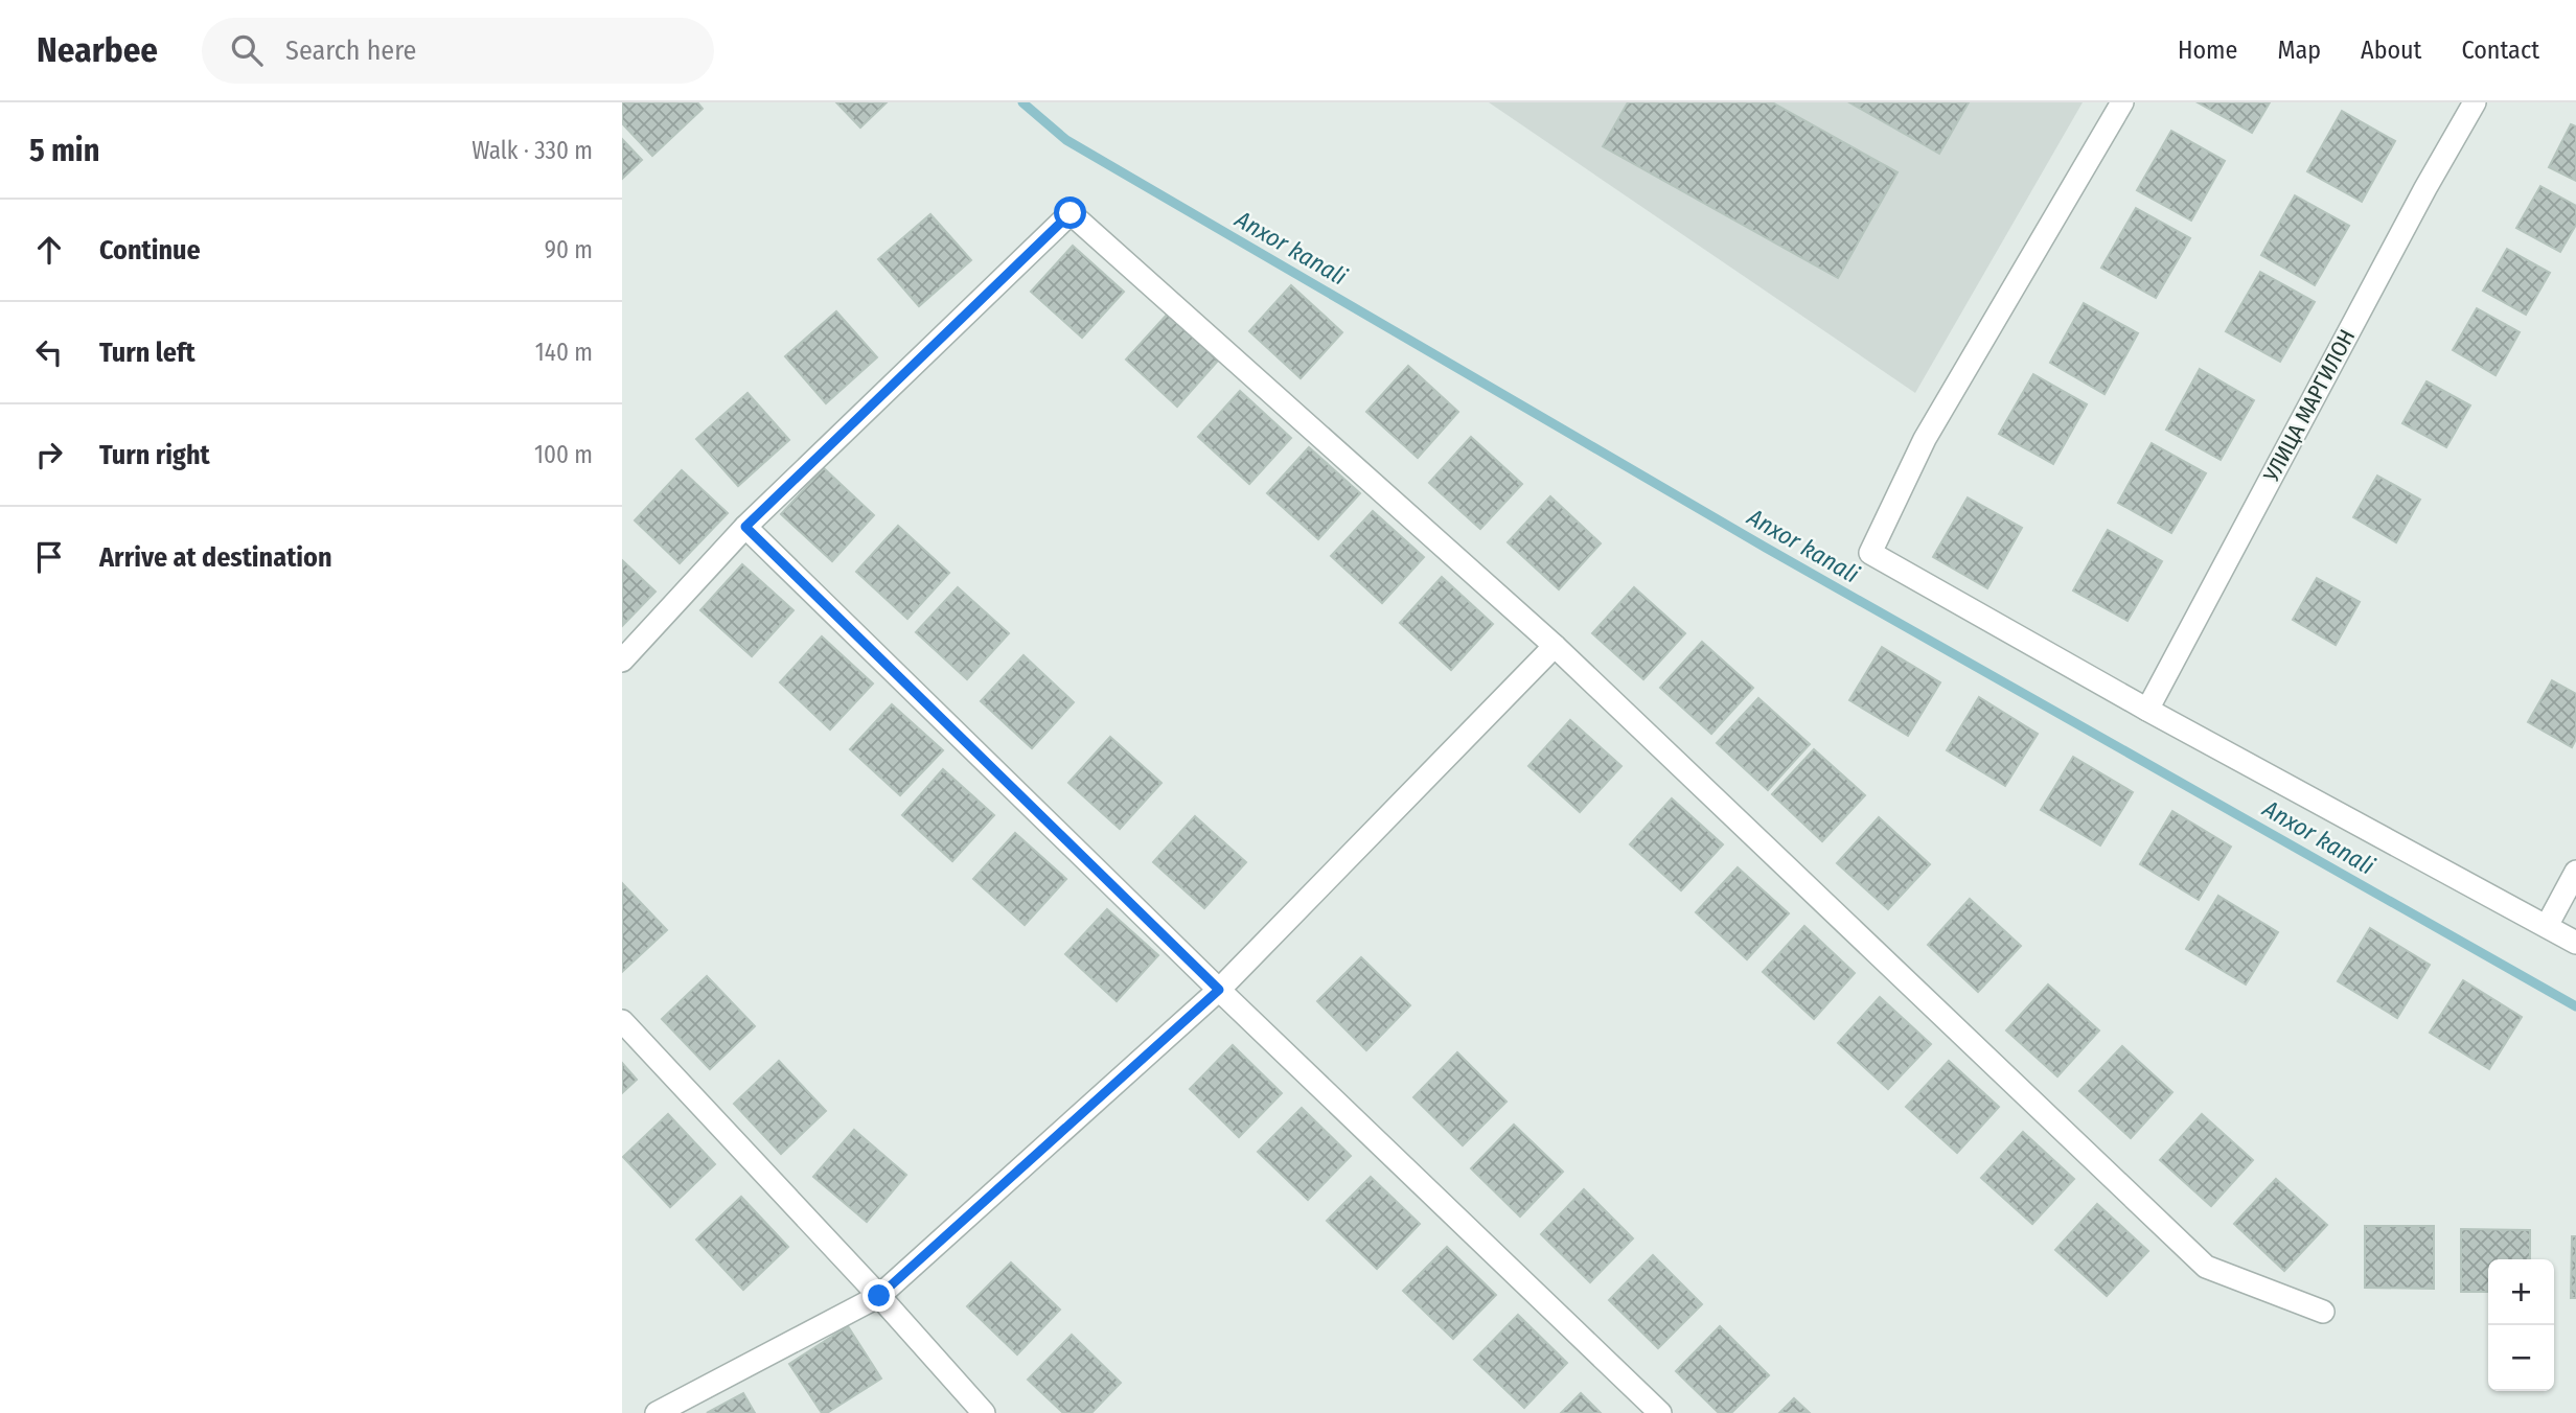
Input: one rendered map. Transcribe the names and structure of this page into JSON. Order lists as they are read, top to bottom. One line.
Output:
{"streets":{"street":["УЛИЦА МАРГИЛОН"]},"water":["Anxor kanali"],"page":{"header":"Nearbee","search":"Search here","nav":["Home","Map","About","Contact"],"heading":["5 min","Walk · 330 m"],"list":[["Continue","90 m"],["Turn left","140 m"],["Turn right","100 m"],"Arrive at destination"],"map_buttons":["+","−"]}}
